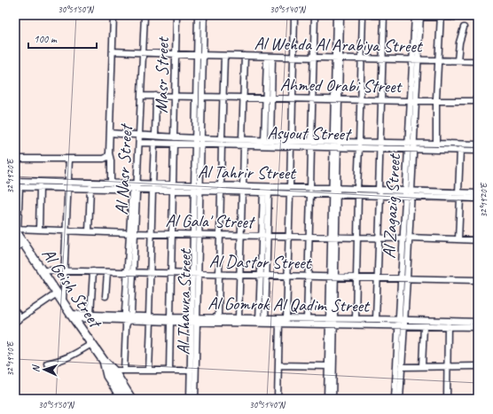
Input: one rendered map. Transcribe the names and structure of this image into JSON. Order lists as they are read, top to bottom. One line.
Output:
{"streets":{"main road":["Al Geish Street"],"street":["Al Wehda Al Arabiya Street","Masr Street","Ahmed Orabi Street","Asyout Street","Al Nasr Street","Al Tahrir Street","Al Zagazig Street","Al Gala' Street","Al Dastor Street","Al Thawra Street","Al Gomrok Al Qadim Street"]},"crossings":[["Al Wehda Al Arabiya Street","Masr Street"],["Al Wehda Al Arabiya Street","Al Nasr Street"],["Al Wehda Al Arabiya Street","Al Zagazig Street"],["Al Wehda Al Arabiya Street","Al Thawra Street"],["Masr Street","Asyout Street"],["Ahmed Orabi Street","Al Zagazig Street"],["Ahmed Orabi Street","Al Thawra Street"],["Asyout Street","Al Nasr Street"],["Asyout Street","Al Zagazig Street"],["Asyout Street","Al Thawra Street"],["Al Nasr Street","Al Tahrir Street"],["Al Nasr Street","Al Gala' Street"],["Al Nasr Street","Al Dastor Street"],["Al Nasr Street","Al Gomrok Al Qadim Street"],["Al Tahrir Street","Al Zagazig Street"],["Al Tahrir Street","Al Thawra Street"],["Al Zagazig Street","Al Gala' Street"],["Al Zagazig Street","Al Dastor Street"],["Al Zagazig Street","Al Gomrok Al Qadim Street"],["Al Gala' Street","Al Geish Street"],["Al Gala' Street","Al Thawra Street"],["Al Dastor Street","Al Geish Street"],["Al Dastor Street","Al Thawra Street"],["Al Geish Street","Al Gomrok Al Qadim Street"],["Al Thawra Street","Al Gomrok Al Qadim Street"]],"scale_bar":"100 m","north":"left","coordinates":["30°51'50\"N","30°51'40\"N","32°19'20\"E","32°19'10\"E"]}
